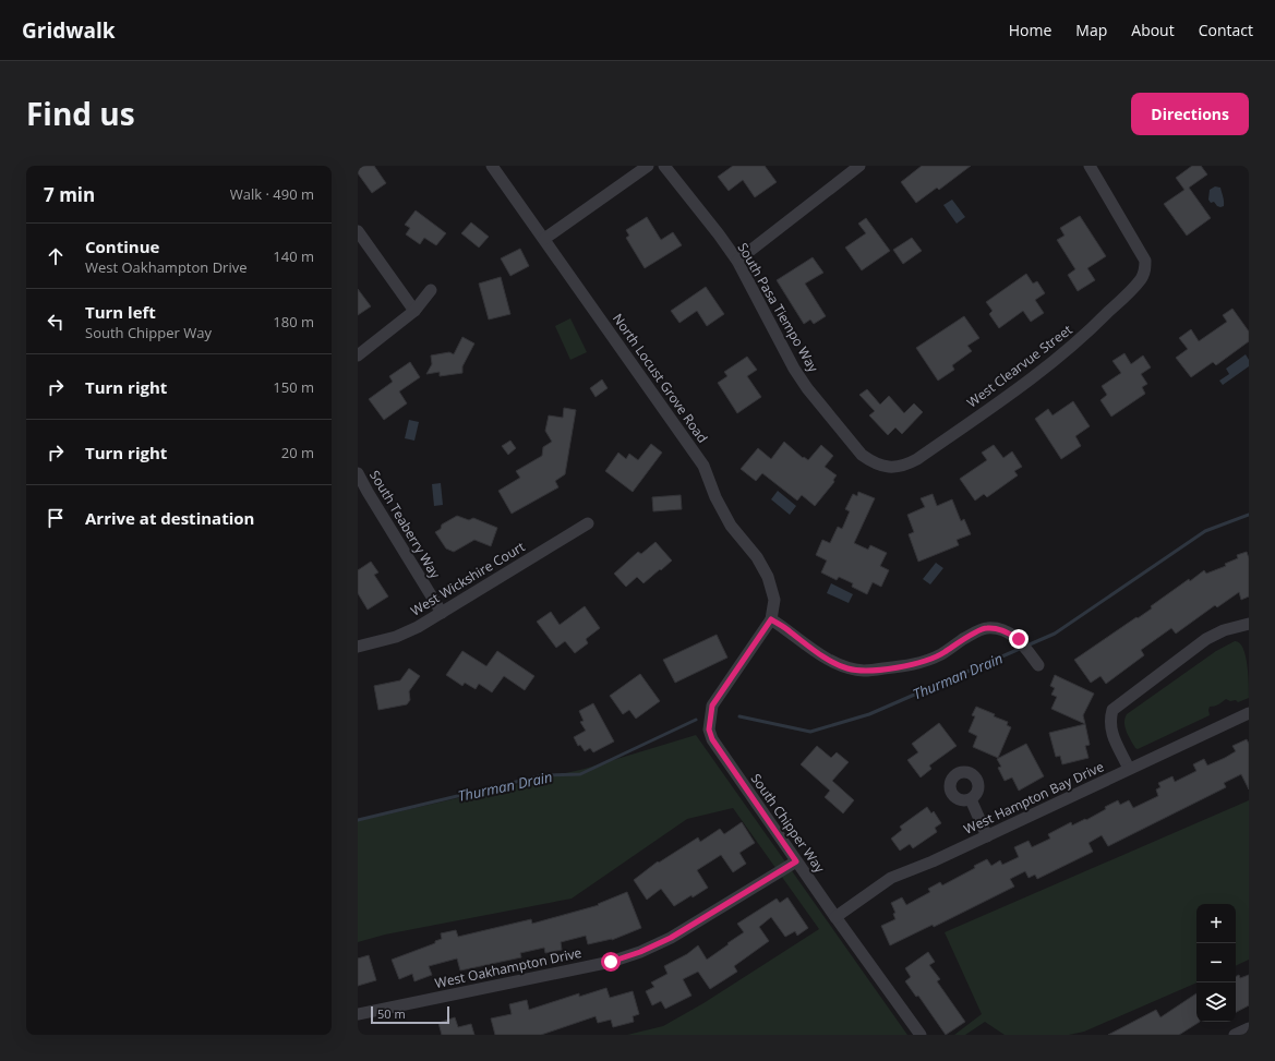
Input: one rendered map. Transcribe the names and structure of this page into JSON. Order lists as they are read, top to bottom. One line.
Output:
{"streets":{"street":["South Pasa Tiempo Way","West Clearvue Street","North Locust Grove Road","South Teaberry Way","West Wickshire Court","West Hampton Bay Drive","South Chipper Way","West Oakhampton Drive"]},"crossings":[["South Pasa Tiempo Way","West Clearvue Street"],["North Locust Grove Road","South Chipper Way"],["South Teaberry Way","West Wickshire Court"],["West Hampton Bay Drive","South Chipper Way"],["South Chipper Way","West Oakhampton Drive"]],"water":["Thurman Drain"],"scale_bar":"50 m","page":{"header":"Gridwalk","nav":["Home","Map","About","Contact"],"title":"Find us","buttons":"Directions","heading":["7 min","Walk · 490 m"],"list":[["Continue","West Oakhampton Drive","140 m"],["Turn left","South Chipper Way","180 m"],["Turn right","150 m"],["Turn right","20 m"],"Arrive at destination"],"map_buttons":["+","−"],"scale":"50 m"}}
